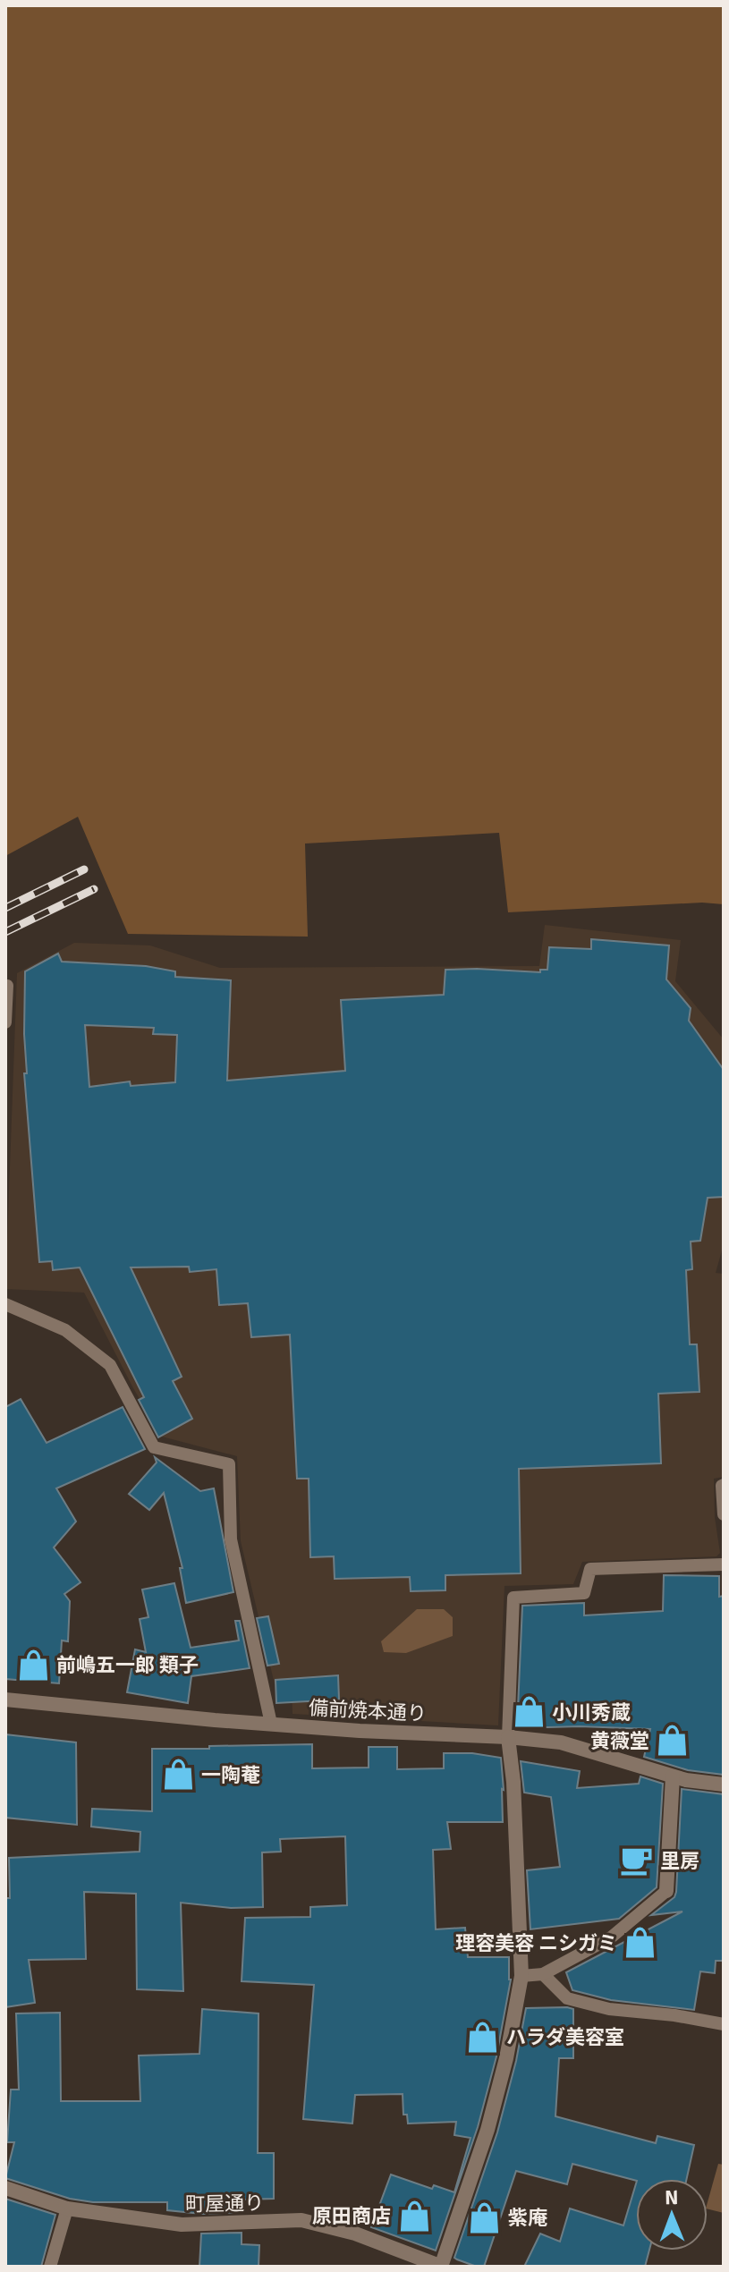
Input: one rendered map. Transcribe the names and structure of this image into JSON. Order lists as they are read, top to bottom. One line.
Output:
{"streets":{"street":["備前焼本通り","町屋通り"]},"places":{"shop":["前嶋五一郎 類子","小川秀蔵","黄薇堂","一陶菴","理容美容 ニシガミ","ハラダ美容室","原田商店","紫庵"],"cafe":["里房"]},"north":"top"}
